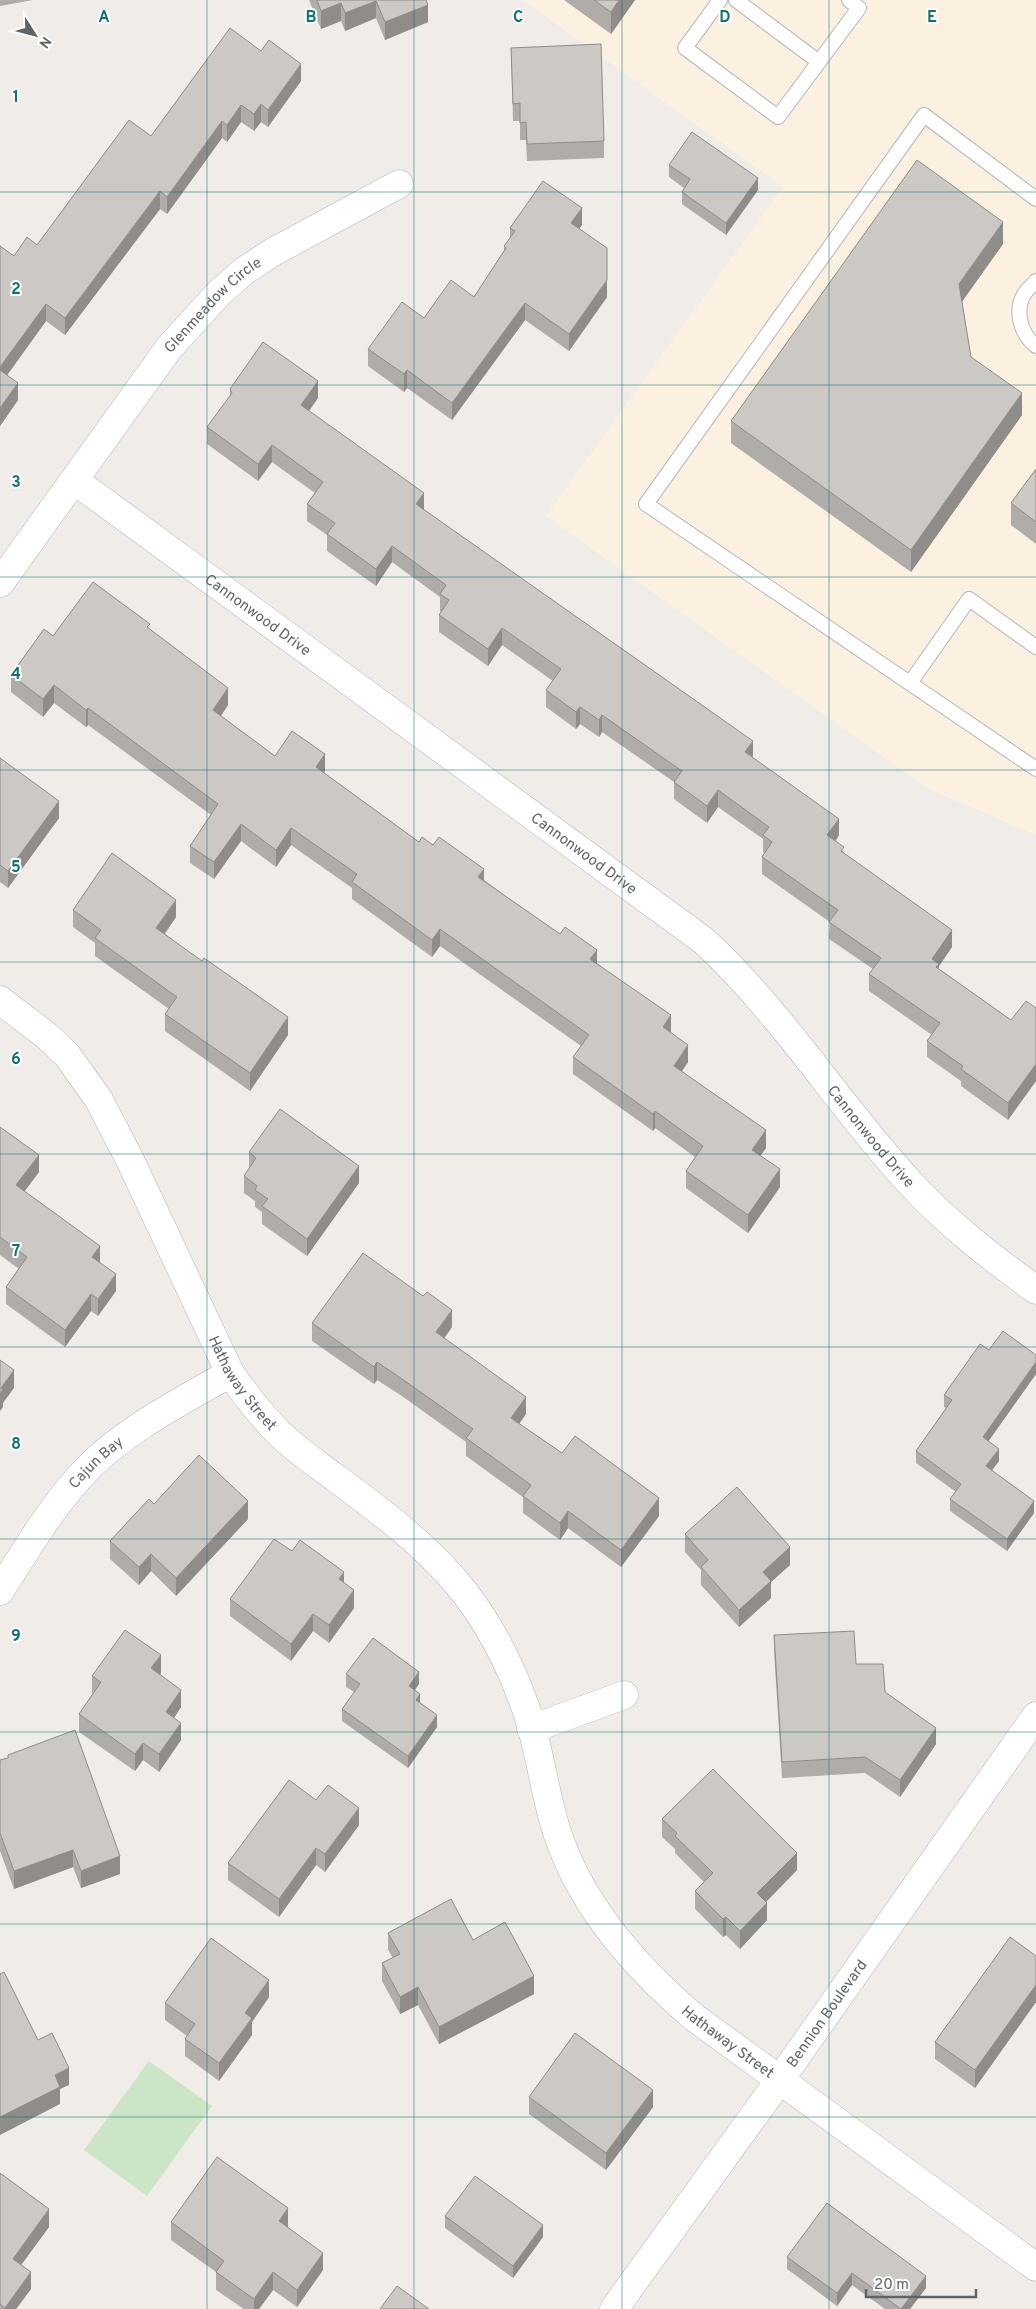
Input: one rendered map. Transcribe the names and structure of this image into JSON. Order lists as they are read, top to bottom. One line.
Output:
{"streets":{"street":["Glenmeadow Circle","Cannonwood Drive","Hathaway Street","Cajun Bay","Bennion Boulevard"]},"crossings":[["Glenmeadow Circle","Cannonwood Drive"],["Hathaway Street","Cajun Bay"],["Hathaway Street","Bennion Boulevard"]],"scale_bar":"20 m","north":"bottom right","grid":{"columns":["A","B","C","D","E"],"rows":["1","2","3","4","5","6","7","8","9"]}}
